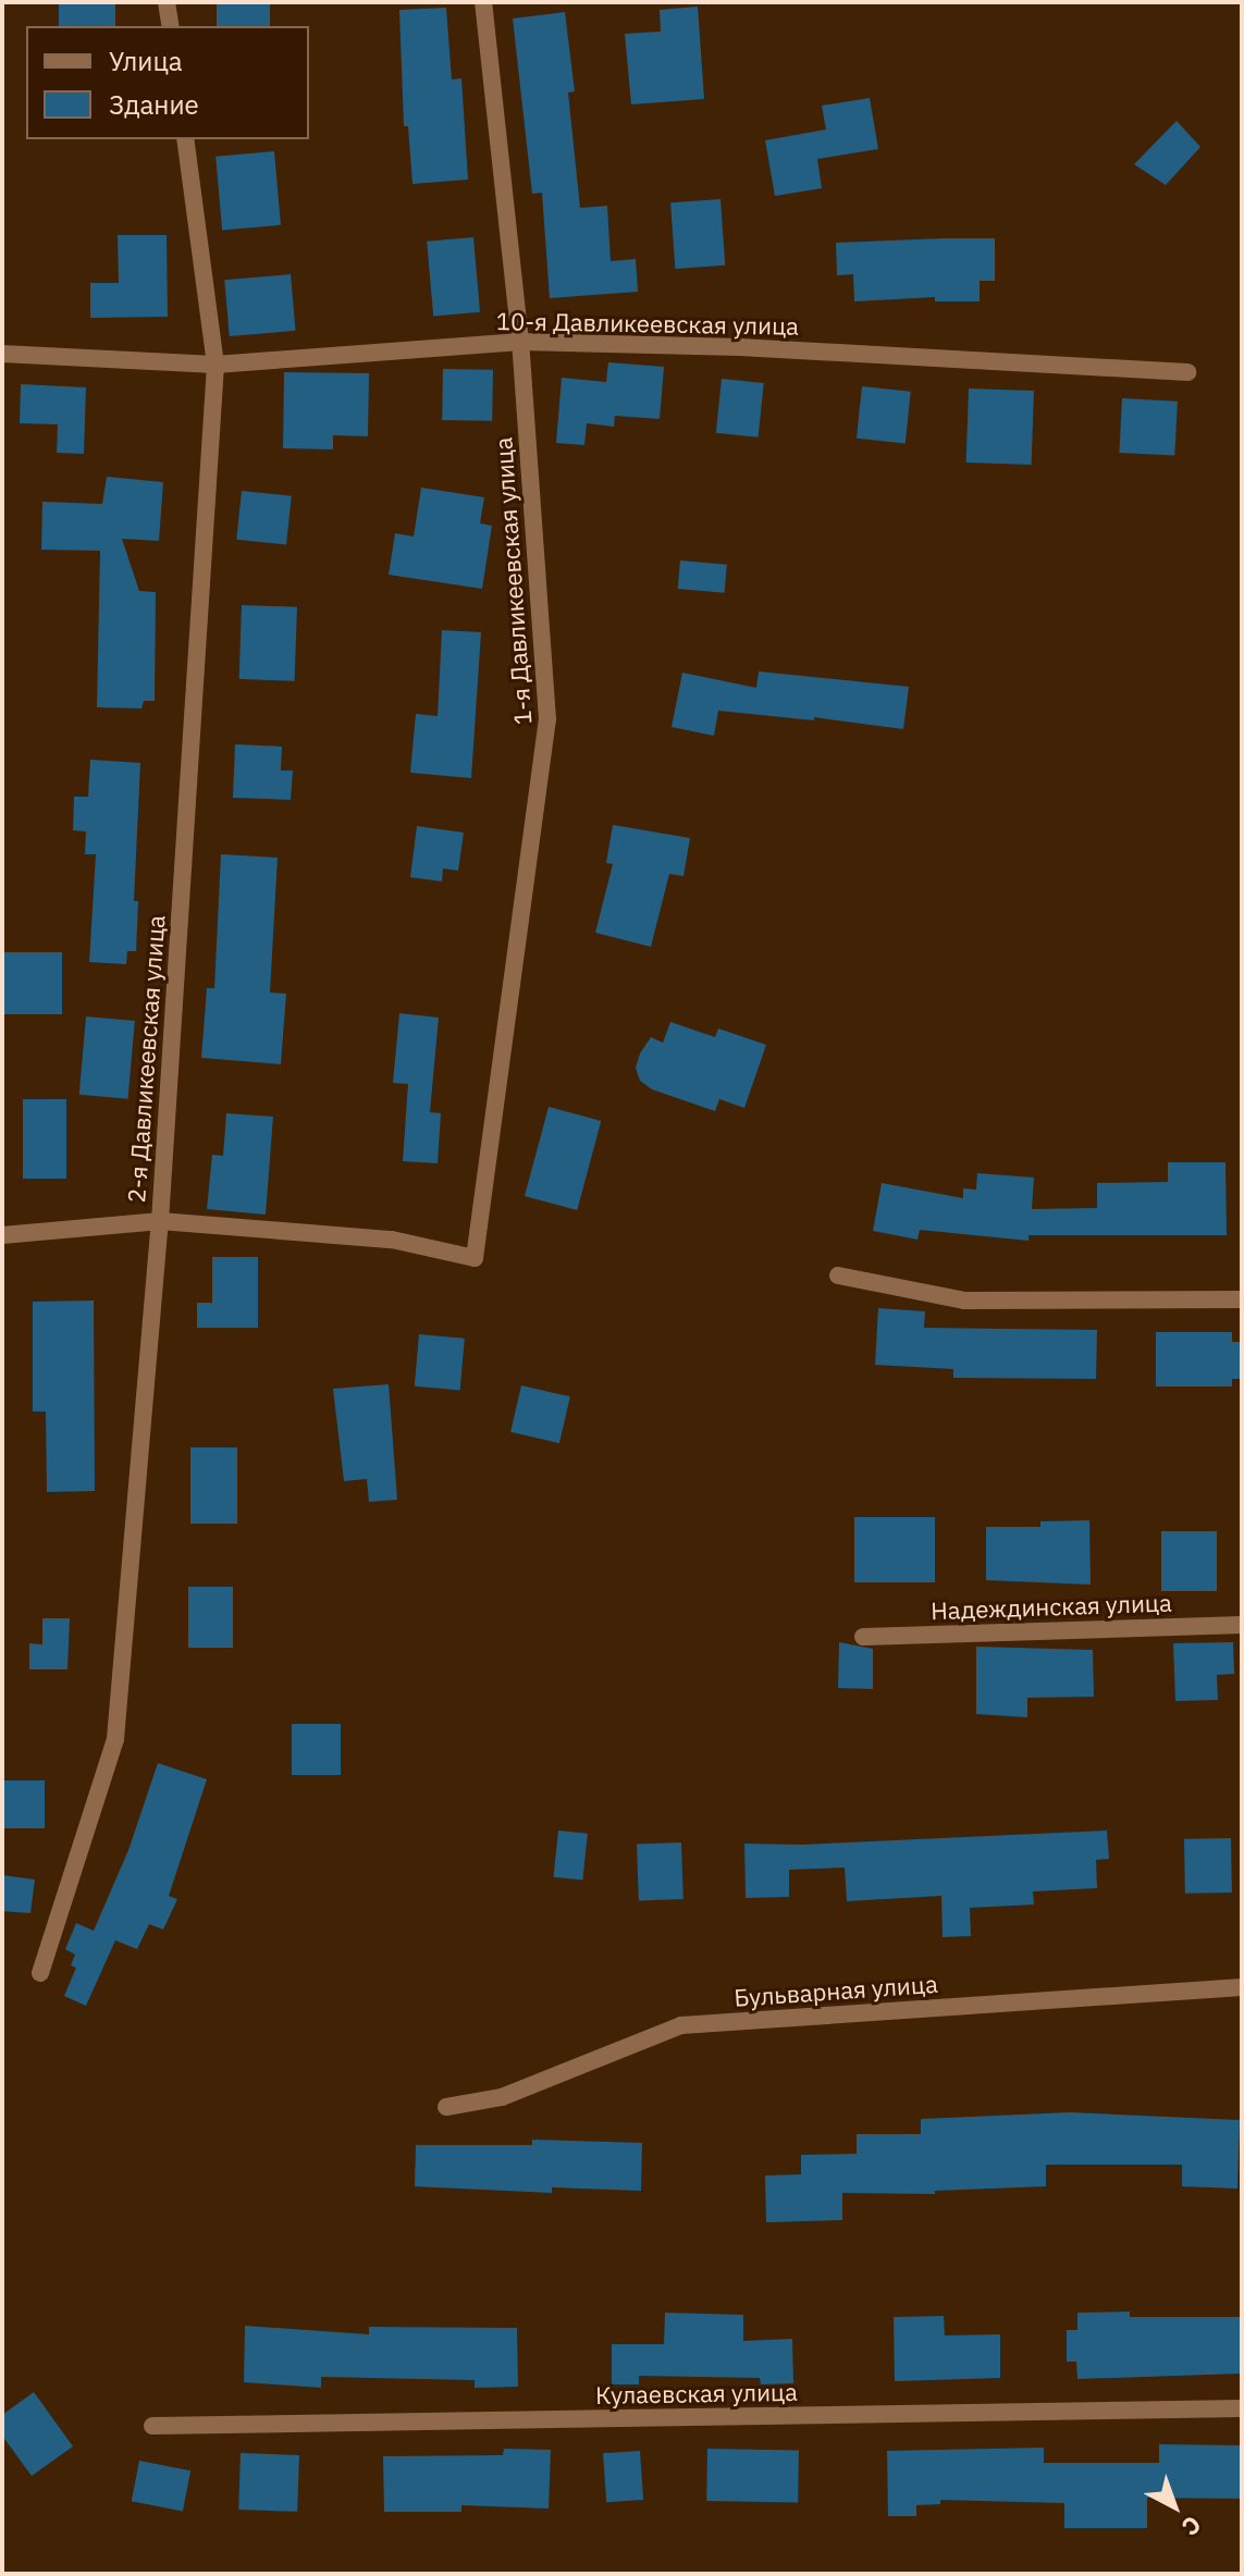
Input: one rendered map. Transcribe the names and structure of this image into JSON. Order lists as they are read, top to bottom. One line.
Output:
{"streets":{"street":["10-я Давликеевская улица","1-я Давликеевская улица","2-я Давликеевская улица","Надеждинская улица","Бульварная улица","Кулаевская улица"]},"crossings":[["10-я Давликеевская улица","1-я Давликеевская улица"],["10-я Давликеевская улица","2-я Давликеевская улица"],["1-я Давликеевская улица","2-я Давликеевская улица"]],"legend":["Улица","Здание"],"north":"bottom right"}
